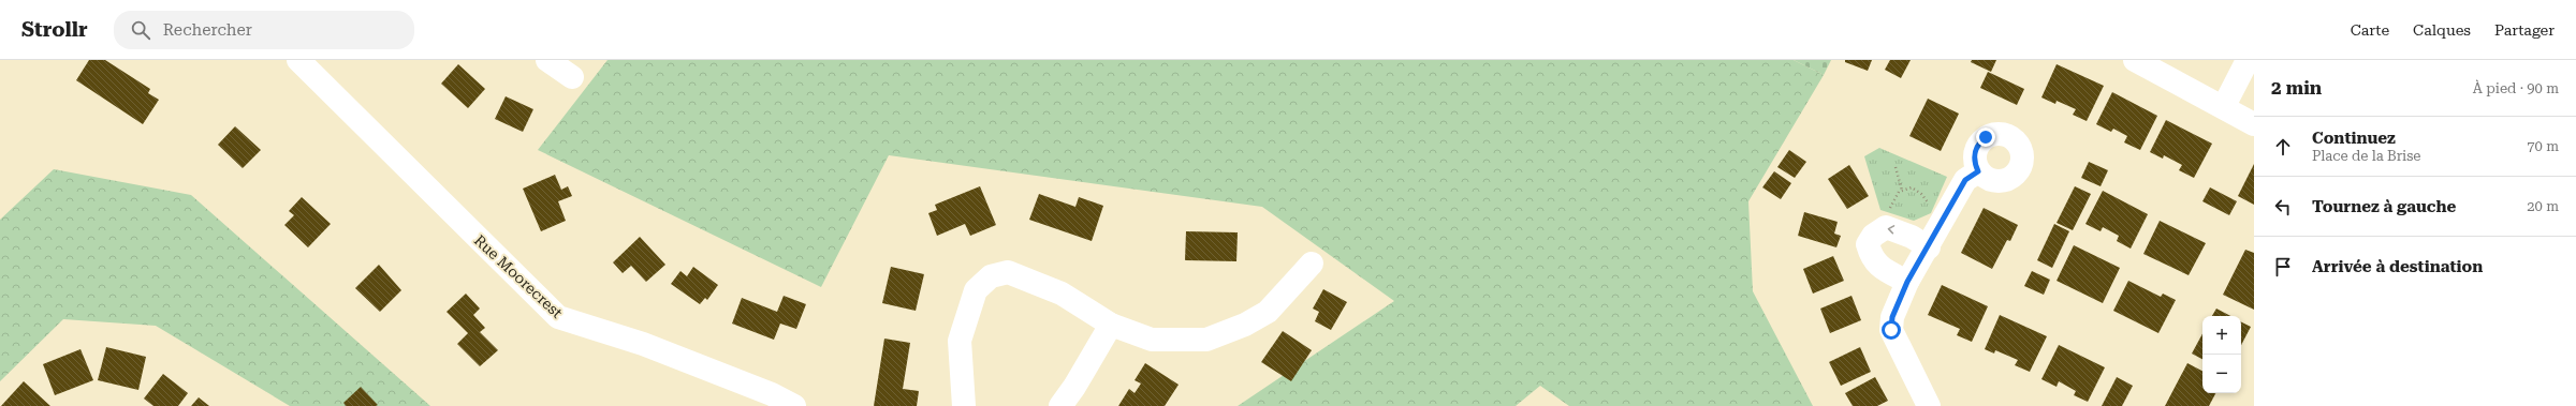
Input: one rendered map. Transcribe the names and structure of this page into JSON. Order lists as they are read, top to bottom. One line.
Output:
{"streets":{"street":["Rue Moorecrest"]},"page":{"header":"Strollr","search":"Rechercher","nav":["Carte","Calques","Partager"],"heading":["2 min","À pied · 90 m"],"list":[["Continuez","Place de la Brise","70 m"],["Tournez à gauche","20 m"],"Arrivée à destination"],"map_buttons":["+","−"]}}
